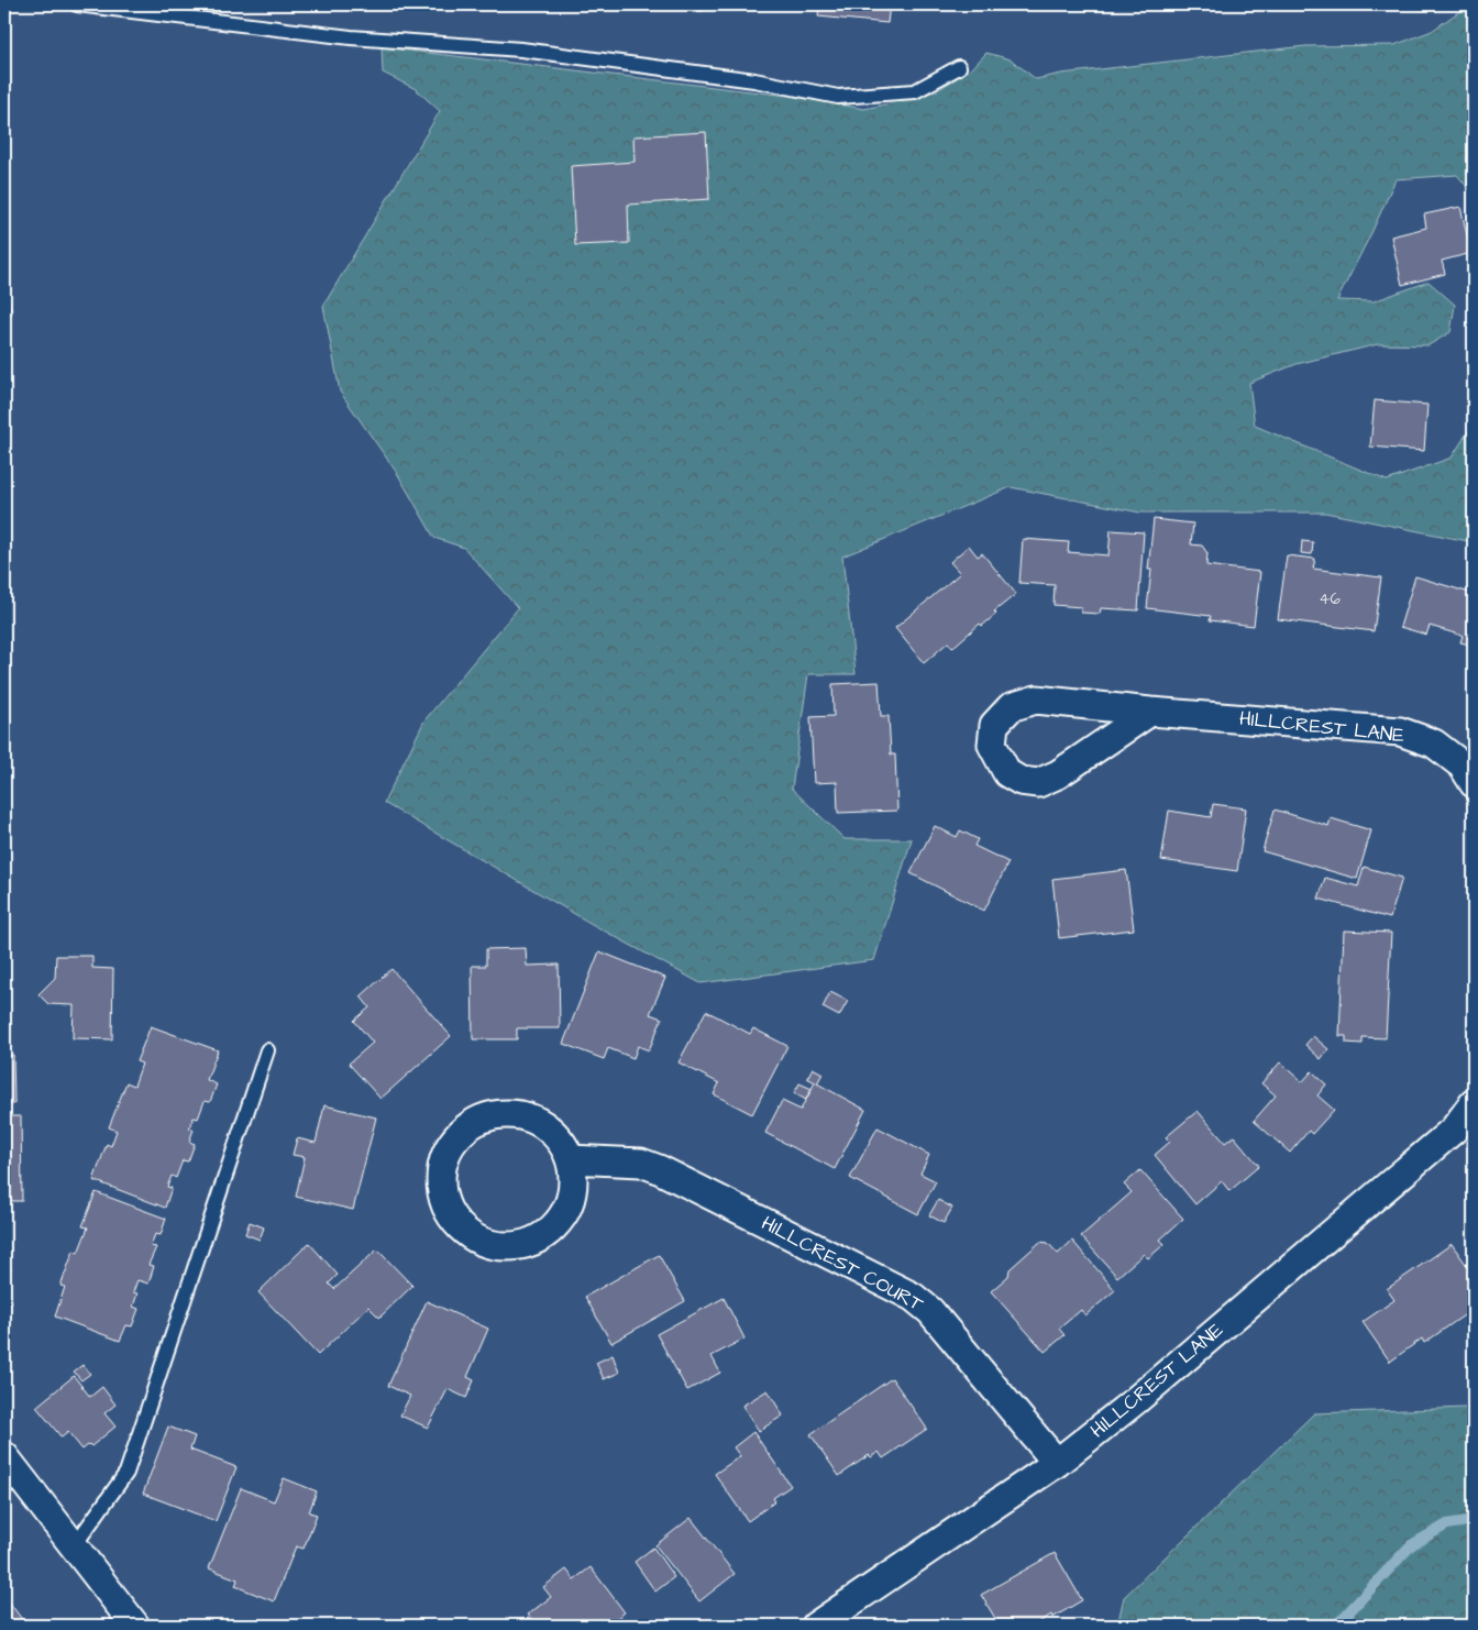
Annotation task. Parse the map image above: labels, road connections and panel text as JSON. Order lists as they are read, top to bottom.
{
  "streets": {
    "street": ["HILLCREST LANE", "HILLCREST COURT"]
  },
  "crossings": [
    ["HILLCREST LANE", "HILLCREST COURT"]
  ],
  "house_numbers": ["46"]
}
